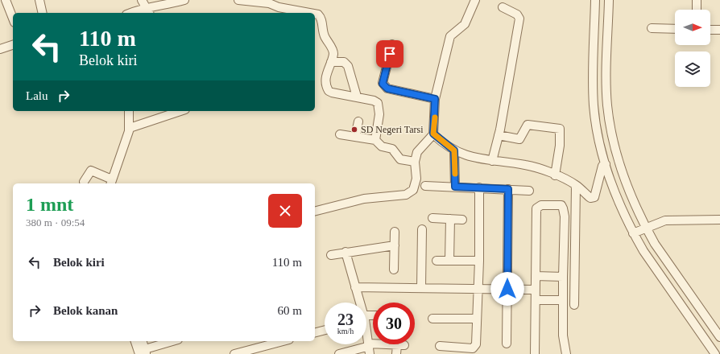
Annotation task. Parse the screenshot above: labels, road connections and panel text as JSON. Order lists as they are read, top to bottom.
{
  "places": ["SD Negeri Tarsi"],
  "north": "right",
  "page": {
    "turn": ["110 m", "Belok kiri"],
    "then": "Lalu",
    "heading": ["1 mnt", "380 m · 09:54"],
    "list": [
      {
        "name": "Belok kiri",
        "value": "110 m"
      },
      {
        "name": "Belok kanan",
        "value": "60 m"
      }
    ],
    "speed": "23 km/h",
    "limit": "30"
  }
}
